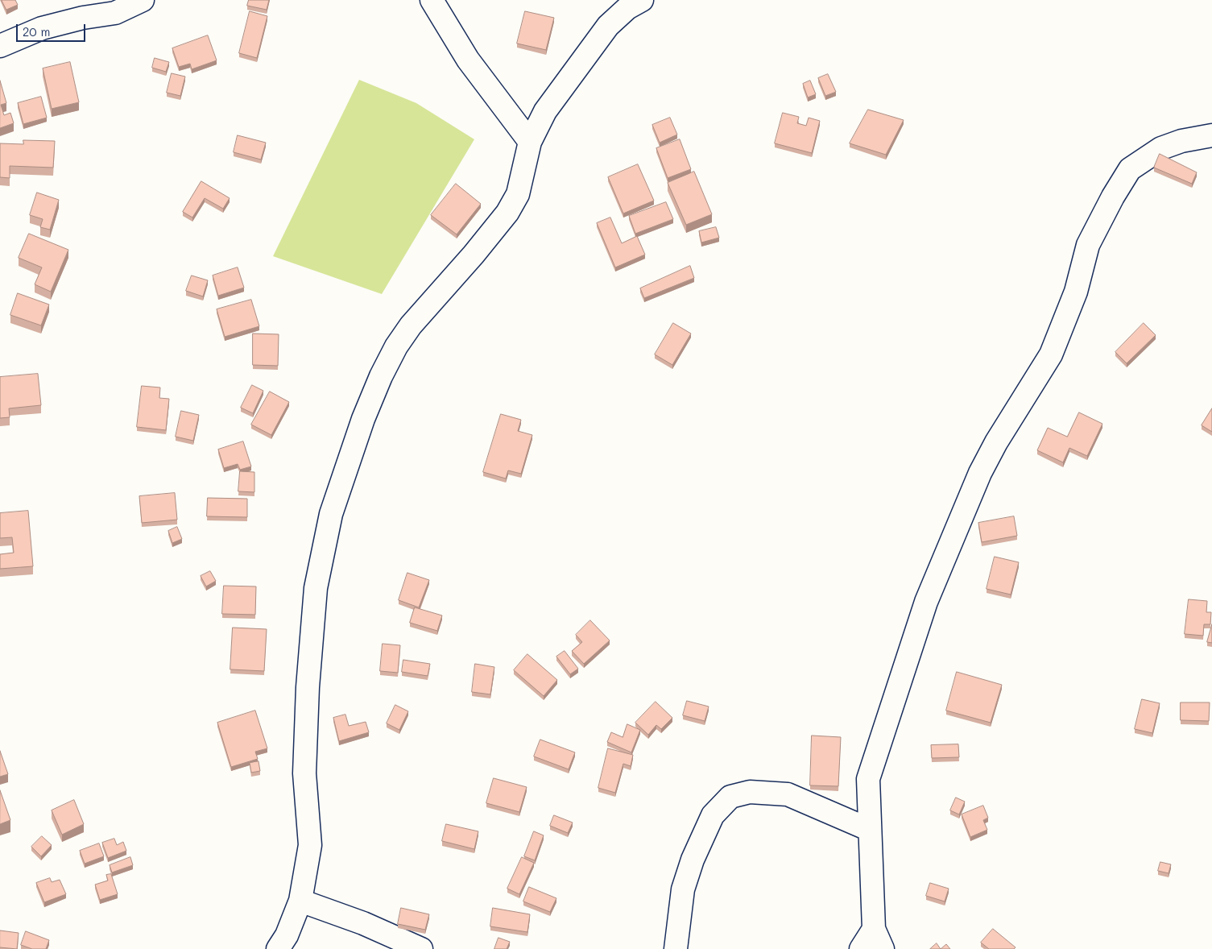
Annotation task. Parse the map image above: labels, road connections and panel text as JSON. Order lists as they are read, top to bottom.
{
  "scale_bar": "20 m"
}
